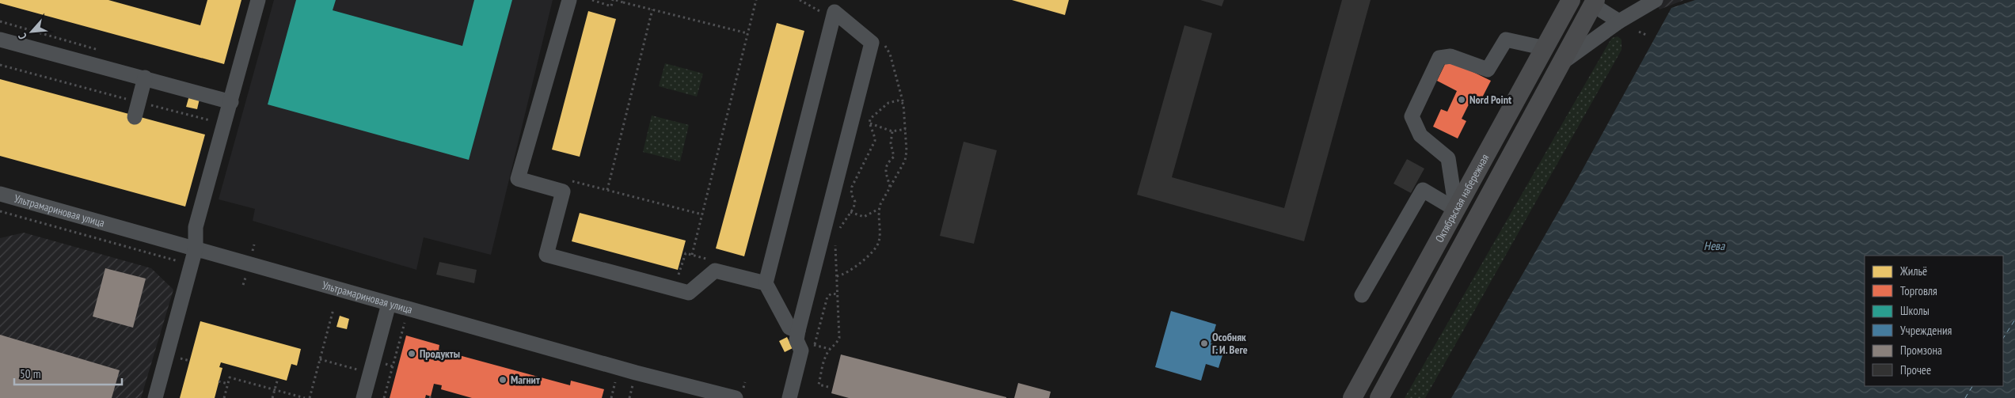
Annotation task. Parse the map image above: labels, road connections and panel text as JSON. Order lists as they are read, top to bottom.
{
  "streets": {
    "main road": ["Октябрьская набережная"],
    "street": ["Ультрамариновая улица"]
  },
  "water": ["Нева"],
  "places": [
    "Nord Point",
    "Особняк Г. И. Веге",
    "Продукты",
    "Магнит"
  ],
  "legend": [
    "Жильё",
    "Торговля",
    "Школы",
    "Учреждения",
    "Промзона",
    "Прочее"
  ],
  "scale_bar": "50 m",
  "north": "bottom left"
}
